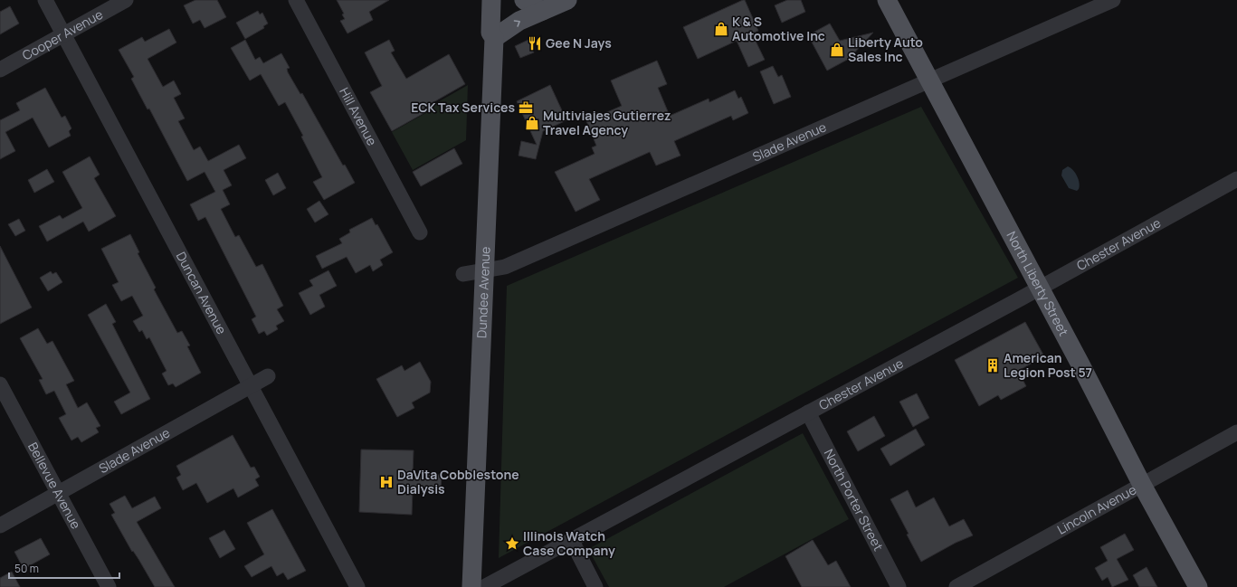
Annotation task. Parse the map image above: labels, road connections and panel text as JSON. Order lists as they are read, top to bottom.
{
  "streets": {
    "main road": ["North Liberty Street", "Dundee Avenue"],
    "street": [
      "Cooper Avenue",
      "Hill Avenue",
      "Slade Avenue",
      "Chester Avenue",
      "Duncan Avenue",
      "Bellevue Avenue",
      "North Porter Street",
      "Lincoln Avenue"
    ]
  },
  "crossings": [
    ["Cooper Avenue", "Duncan Avenue"],
    ["Slade Avenue", "North Liberty Street"],
    ["Slade Avenue", "Duncan Avenue"],
    ["Slade Avenue", "Dundee Avenue"],
    ["Slade Avenue", "Bellevue Avenue"],
    ["Chester Avenue", "North Liberty Street"],
    ["Chester Avenue", "North Porter Street"],
    ["North Liberty Street", "Lincoln Avenue"]
  ],
  "places": {
    "shop": ["K & S Automotive Inc", "Liberty Auto Sales Inc", "Multiviajes Gutierrez Travel Agency"],
    "restaurant": ["Gee N Jays"],
    "office": ["ECK Tax Services"],
    "building": ["American Legion Post 57"],
    "hospital": ["DaVita Cobblestone Dialysis"],
    "place": ["Illinois Watch Case Company"]
  },
  "scale_bar": "50 m"
}
